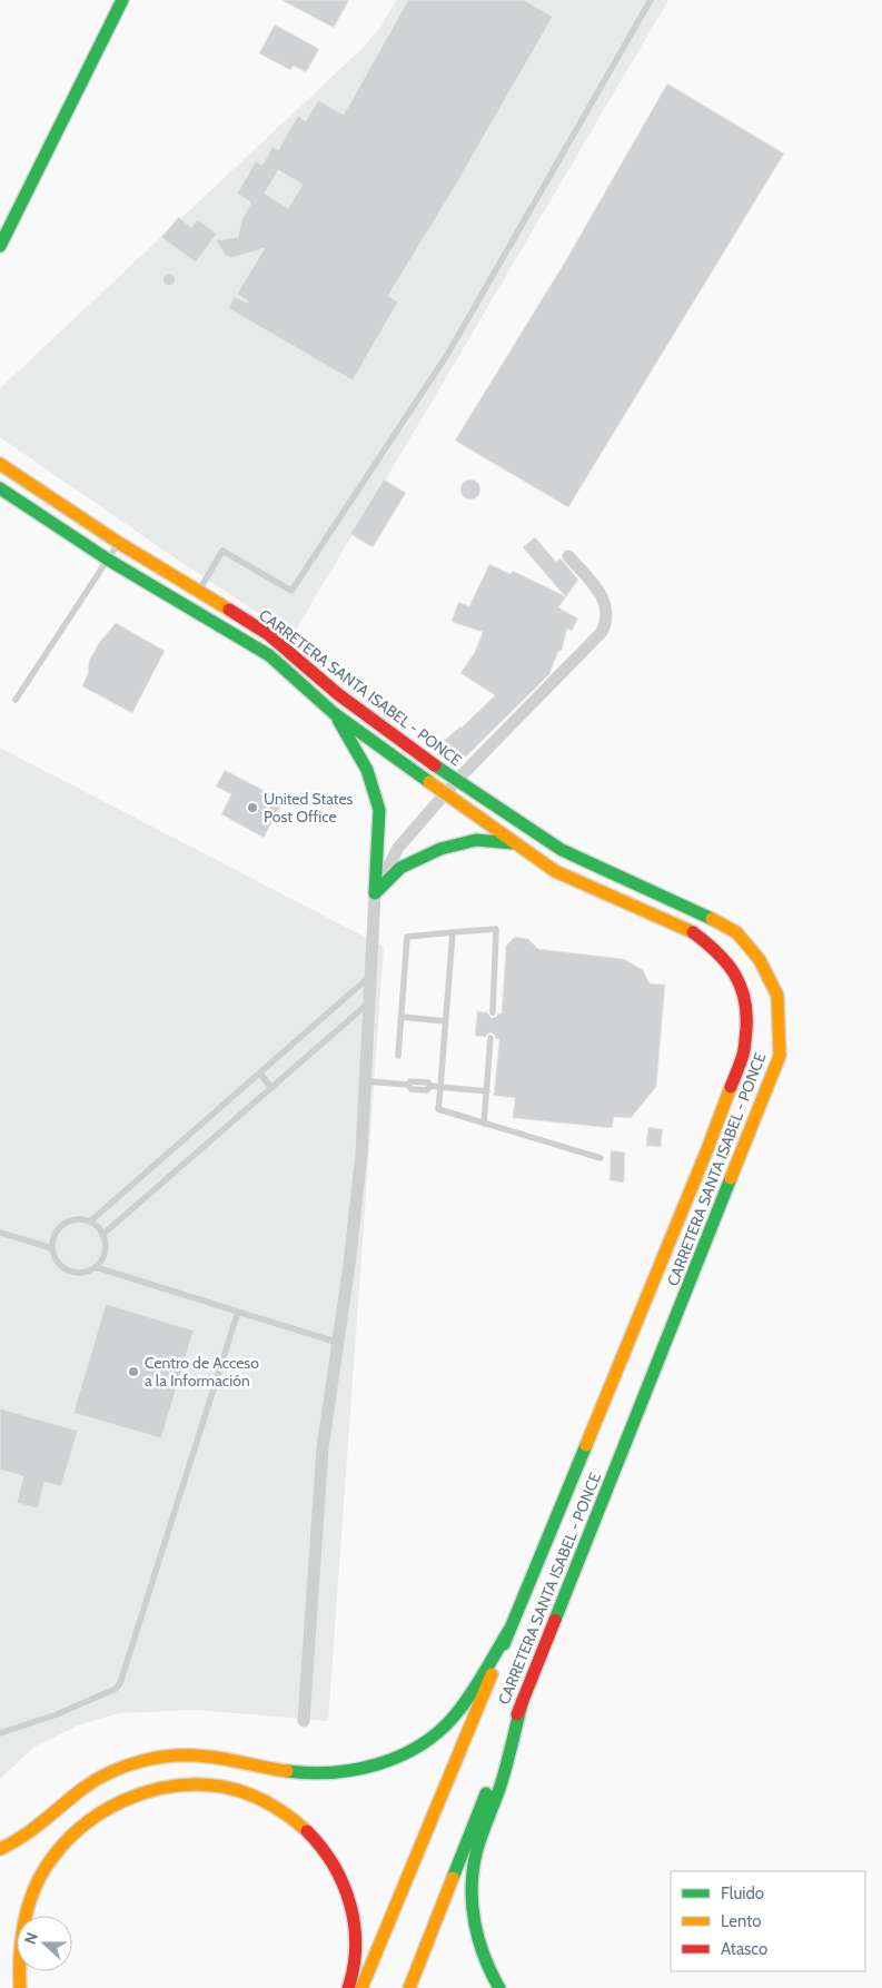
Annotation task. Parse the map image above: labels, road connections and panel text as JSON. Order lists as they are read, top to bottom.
{
  "streets": {
    "main road": ["CARRETERA SANTA ISABEL - PONCE"]
  },
  "places": ["United States Post Office", "Centro de Acceso a la Información"],
  "legend": ["Fluido", "Lento", "Atasco"],
  "north": "left"
}
